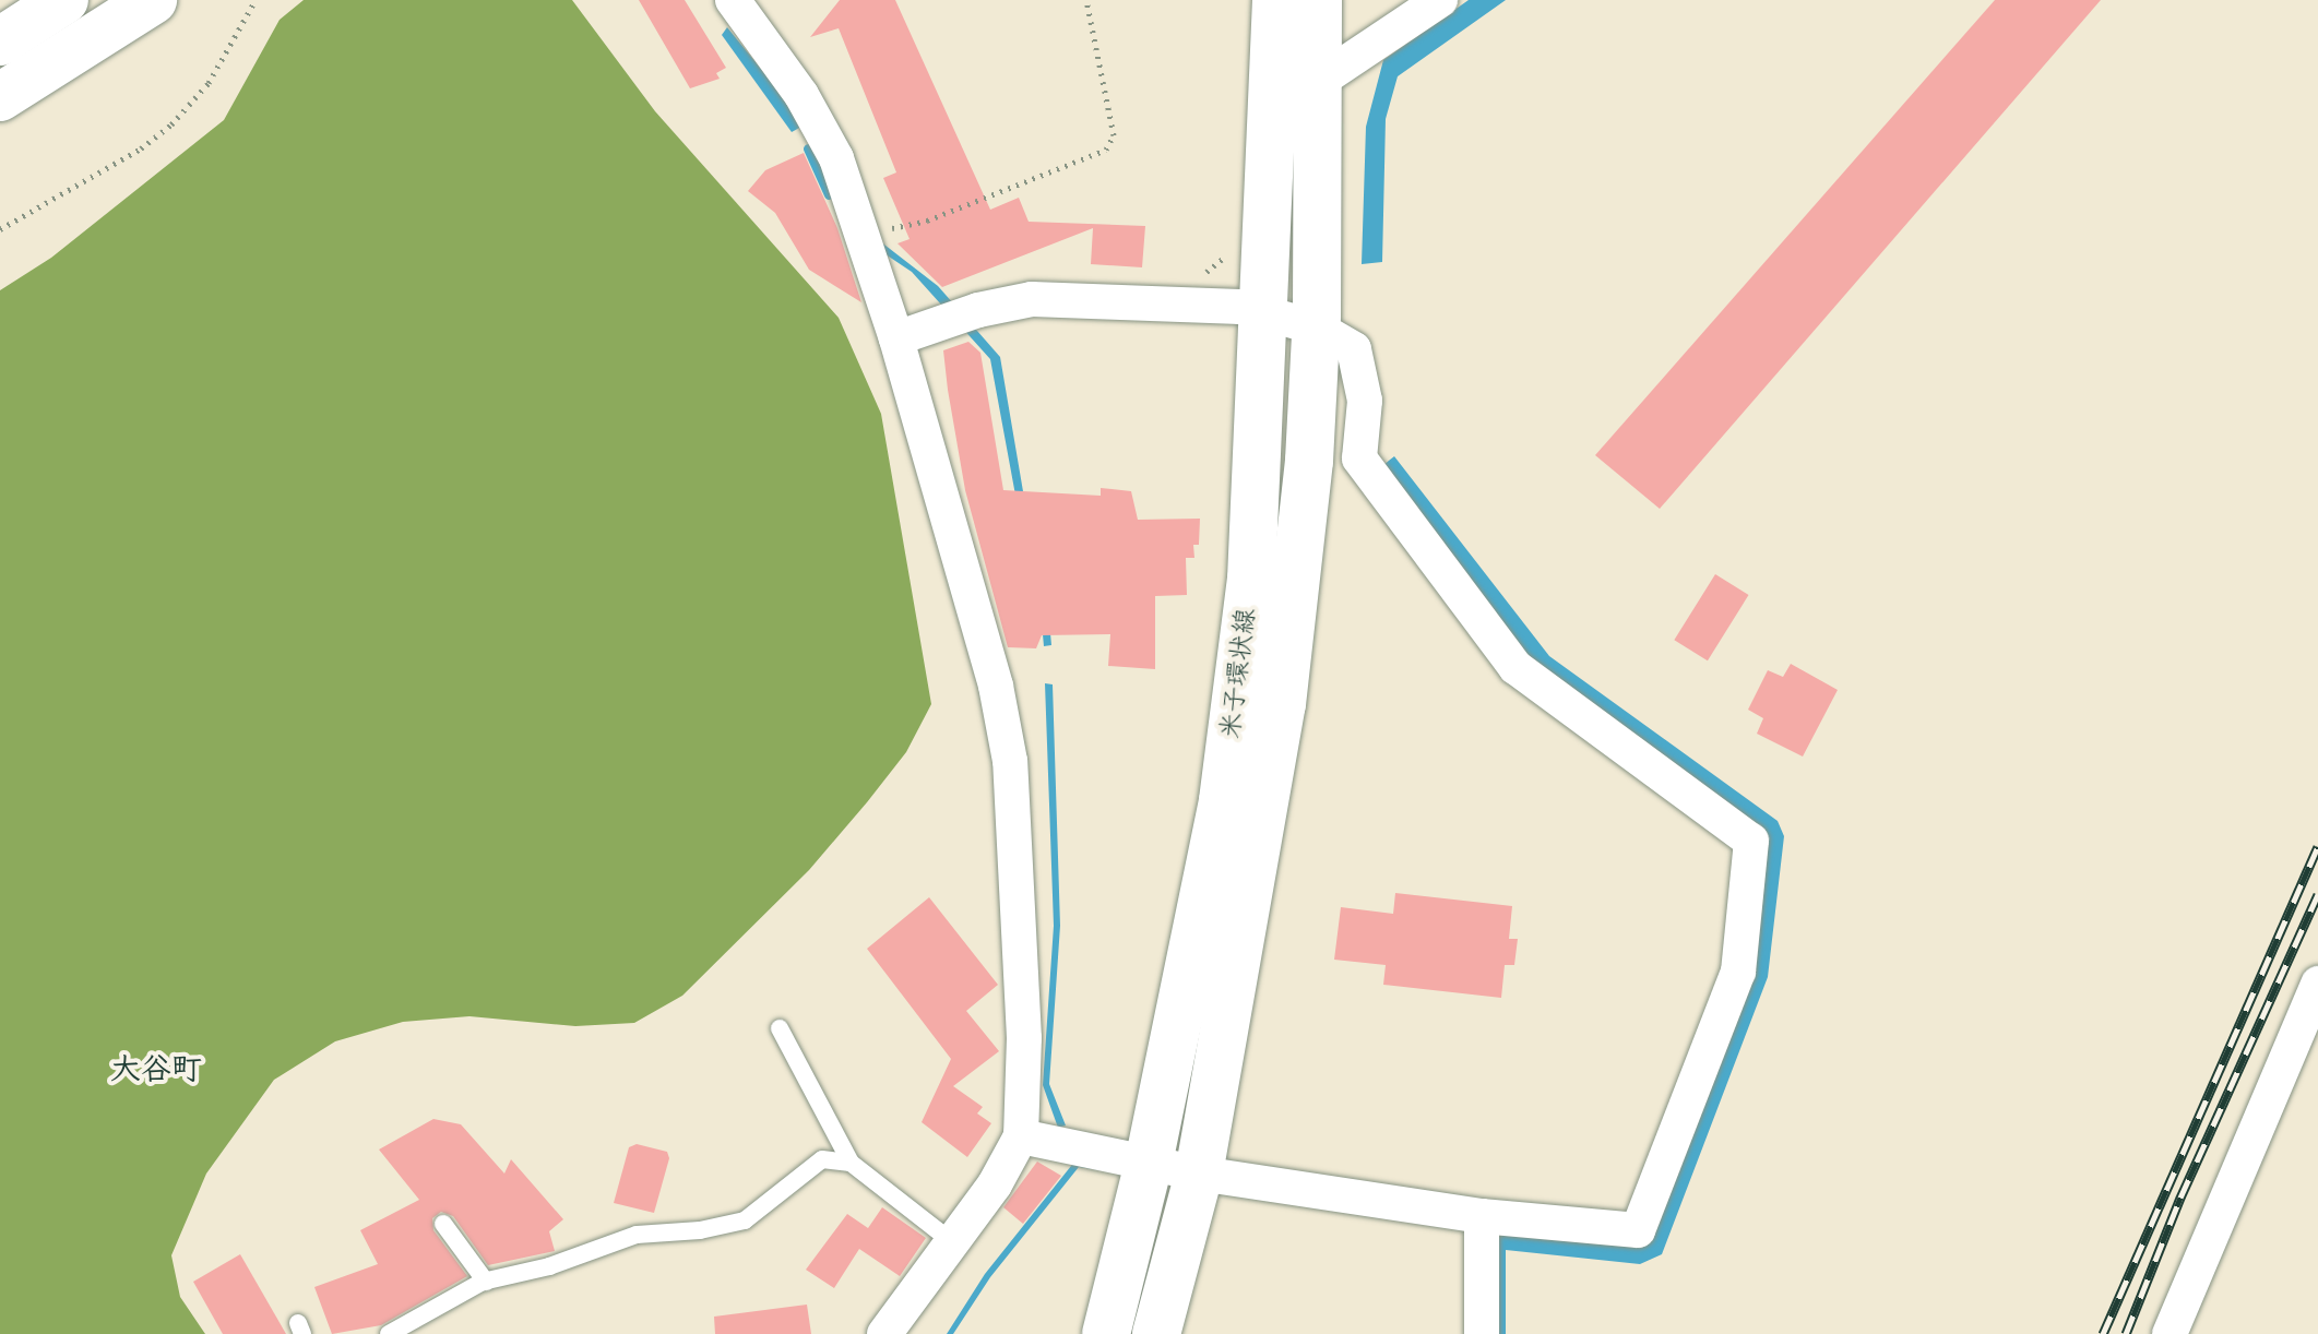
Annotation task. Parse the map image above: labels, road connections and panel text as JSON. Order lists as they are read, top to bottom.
{
  "streets": {
    "main road": ["米子環状線"]
  },
  "districts": ["大谷町"]
}
